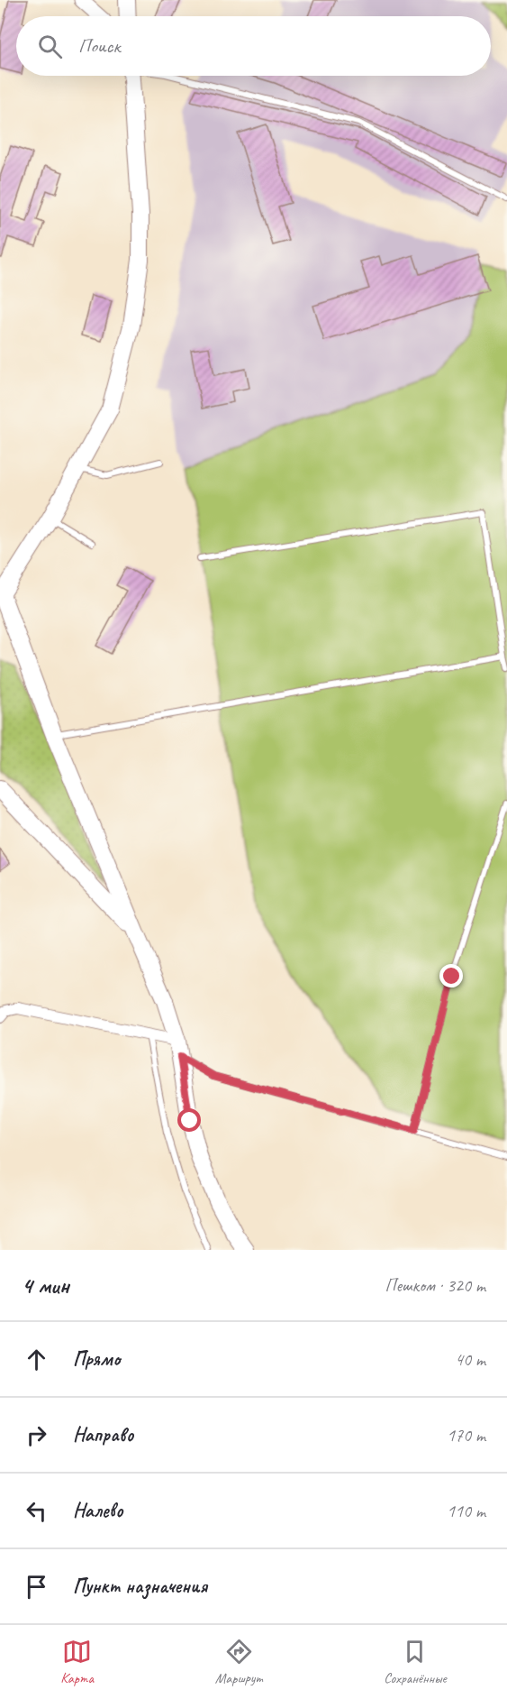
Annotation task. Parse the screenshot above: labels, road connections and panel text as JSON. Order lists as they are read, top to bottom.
{
  "page": {
    "search": "Поиск",
    "heading": ["4 мин", "Пешком · 320 m"],
    "list": [
      ["Прямо", "40 m"],
      ["Направо", "170 m"],
      ["Налево", "110 m"],
      "Пункт назначения"
    ],
    "nav": ["Карта", "Маршрут", "Сохранённые"]
  }
}
